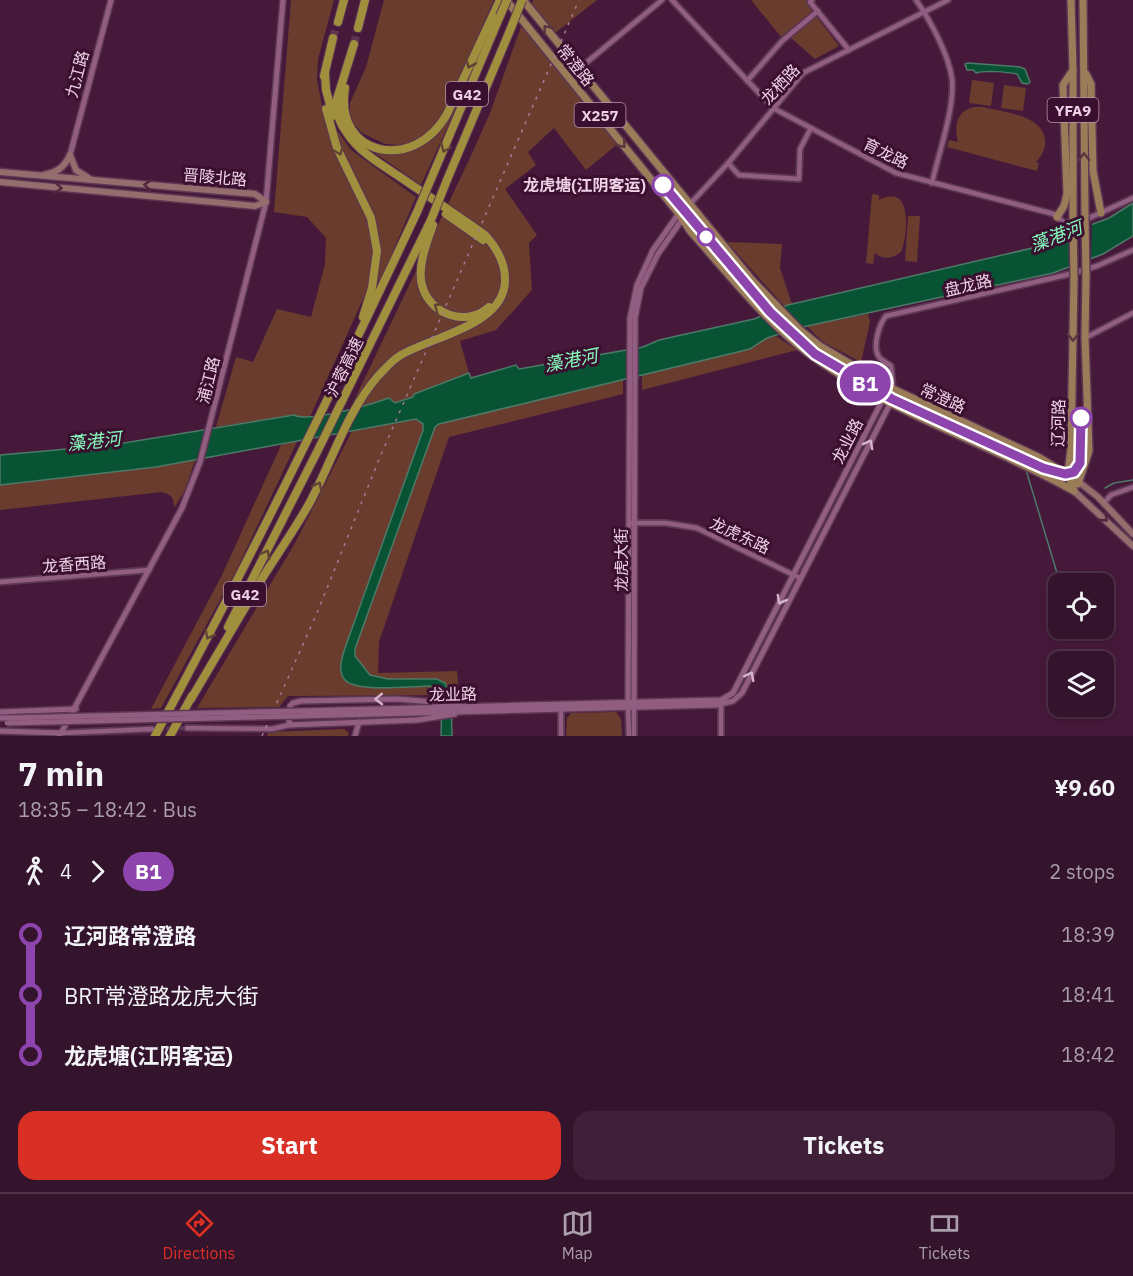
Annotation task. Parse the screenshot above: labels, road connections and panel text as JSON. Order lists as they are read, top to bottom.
{
  "streets": {
    "highway": ["G42", "沪蓉高速"],
    "main road": [
      "常澄路",
      "YFA9",
      "X257",
      "晋陵北路",
      "辽河路"
    ],
    "street": [
      "九江路",
      "龙栖路",
      "育龙路",
      "盘龙路",
      "浦江路",
      "龙业路",
      "龙虎东路",
      "龙虎大街",
      "龙香西路"
    ]
  },
  "crossings": [
    ["常澄路", "龙栖路"],
    ["常澄路", "盘龙路"],
    ["常澄路", "沪蓉高速"],
    ["常澄路", "辽河路"],
    ["常澄路", "龙业路"],
    ["常澄路", "龙虎大街"],
    ["龙栖路", "育龙路"],
    ["G42", "沪蓉高速"],
    ["YFA9", "辽河路"],
    ["晋陵北路", "浦江路"],
    ["盘龙路", "龙业路"],
    ["浦江路", "龙香西路"],
    ["龙业路", "龙虎东路"],
    ["龙业路", "龙虎大街"],
    ["龙虎东路", "龙虎大街"]
  ],
  "water": ["藻港河"],
  "places": ["龙虎塘(江阴客运)"],
  "lines": ["bus line B1"],
  "page": {
    "on_map": "B1",
    "heading": ["7 min", "18:35 – 18:42 · Bus", "¥9.60"],
    "legs": ["4", "B1", "2 stops"],
    "list": [
      {
        "name": "辽河路常澄路",
        "value": "18:39"
      },
      {
        "name": "BRT常澄路龙虎大街",
        "value": "18:41"
      },
      {
        "name": "龙虎塘(江阴客运)",
        "value": "18:42"
      }
    ],
    "buttons": ["Start", "Tickets"],
    "tabs": ["Directions", "Map", "Tickets"]
  }
}
